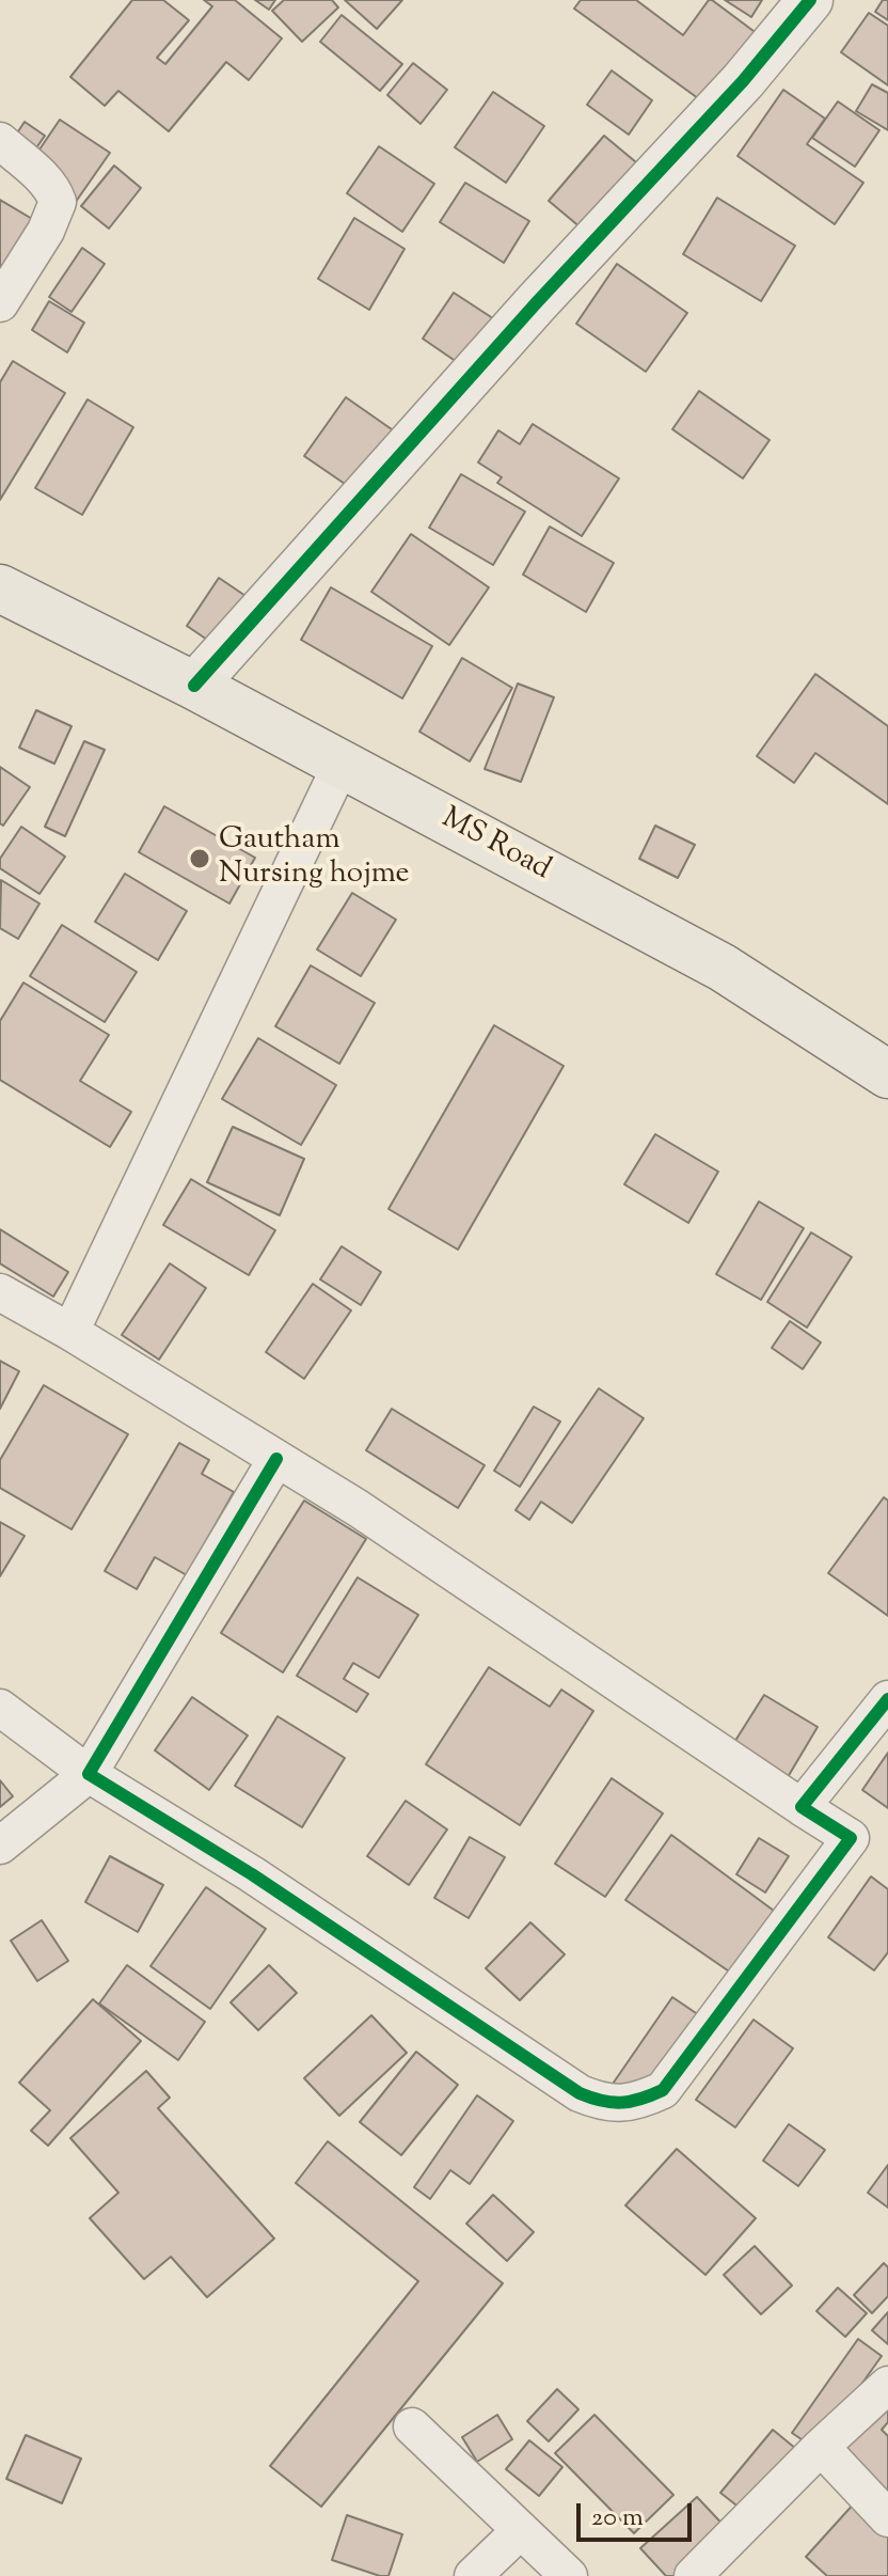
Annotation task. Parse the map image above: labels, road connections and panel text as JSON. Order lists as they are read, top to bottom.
{
  "streets": {
    "highway": ["MS Road"]
  },
  "places": ["Gautham Nursing hojme"],
  "scale_bar": "20 m"
}
